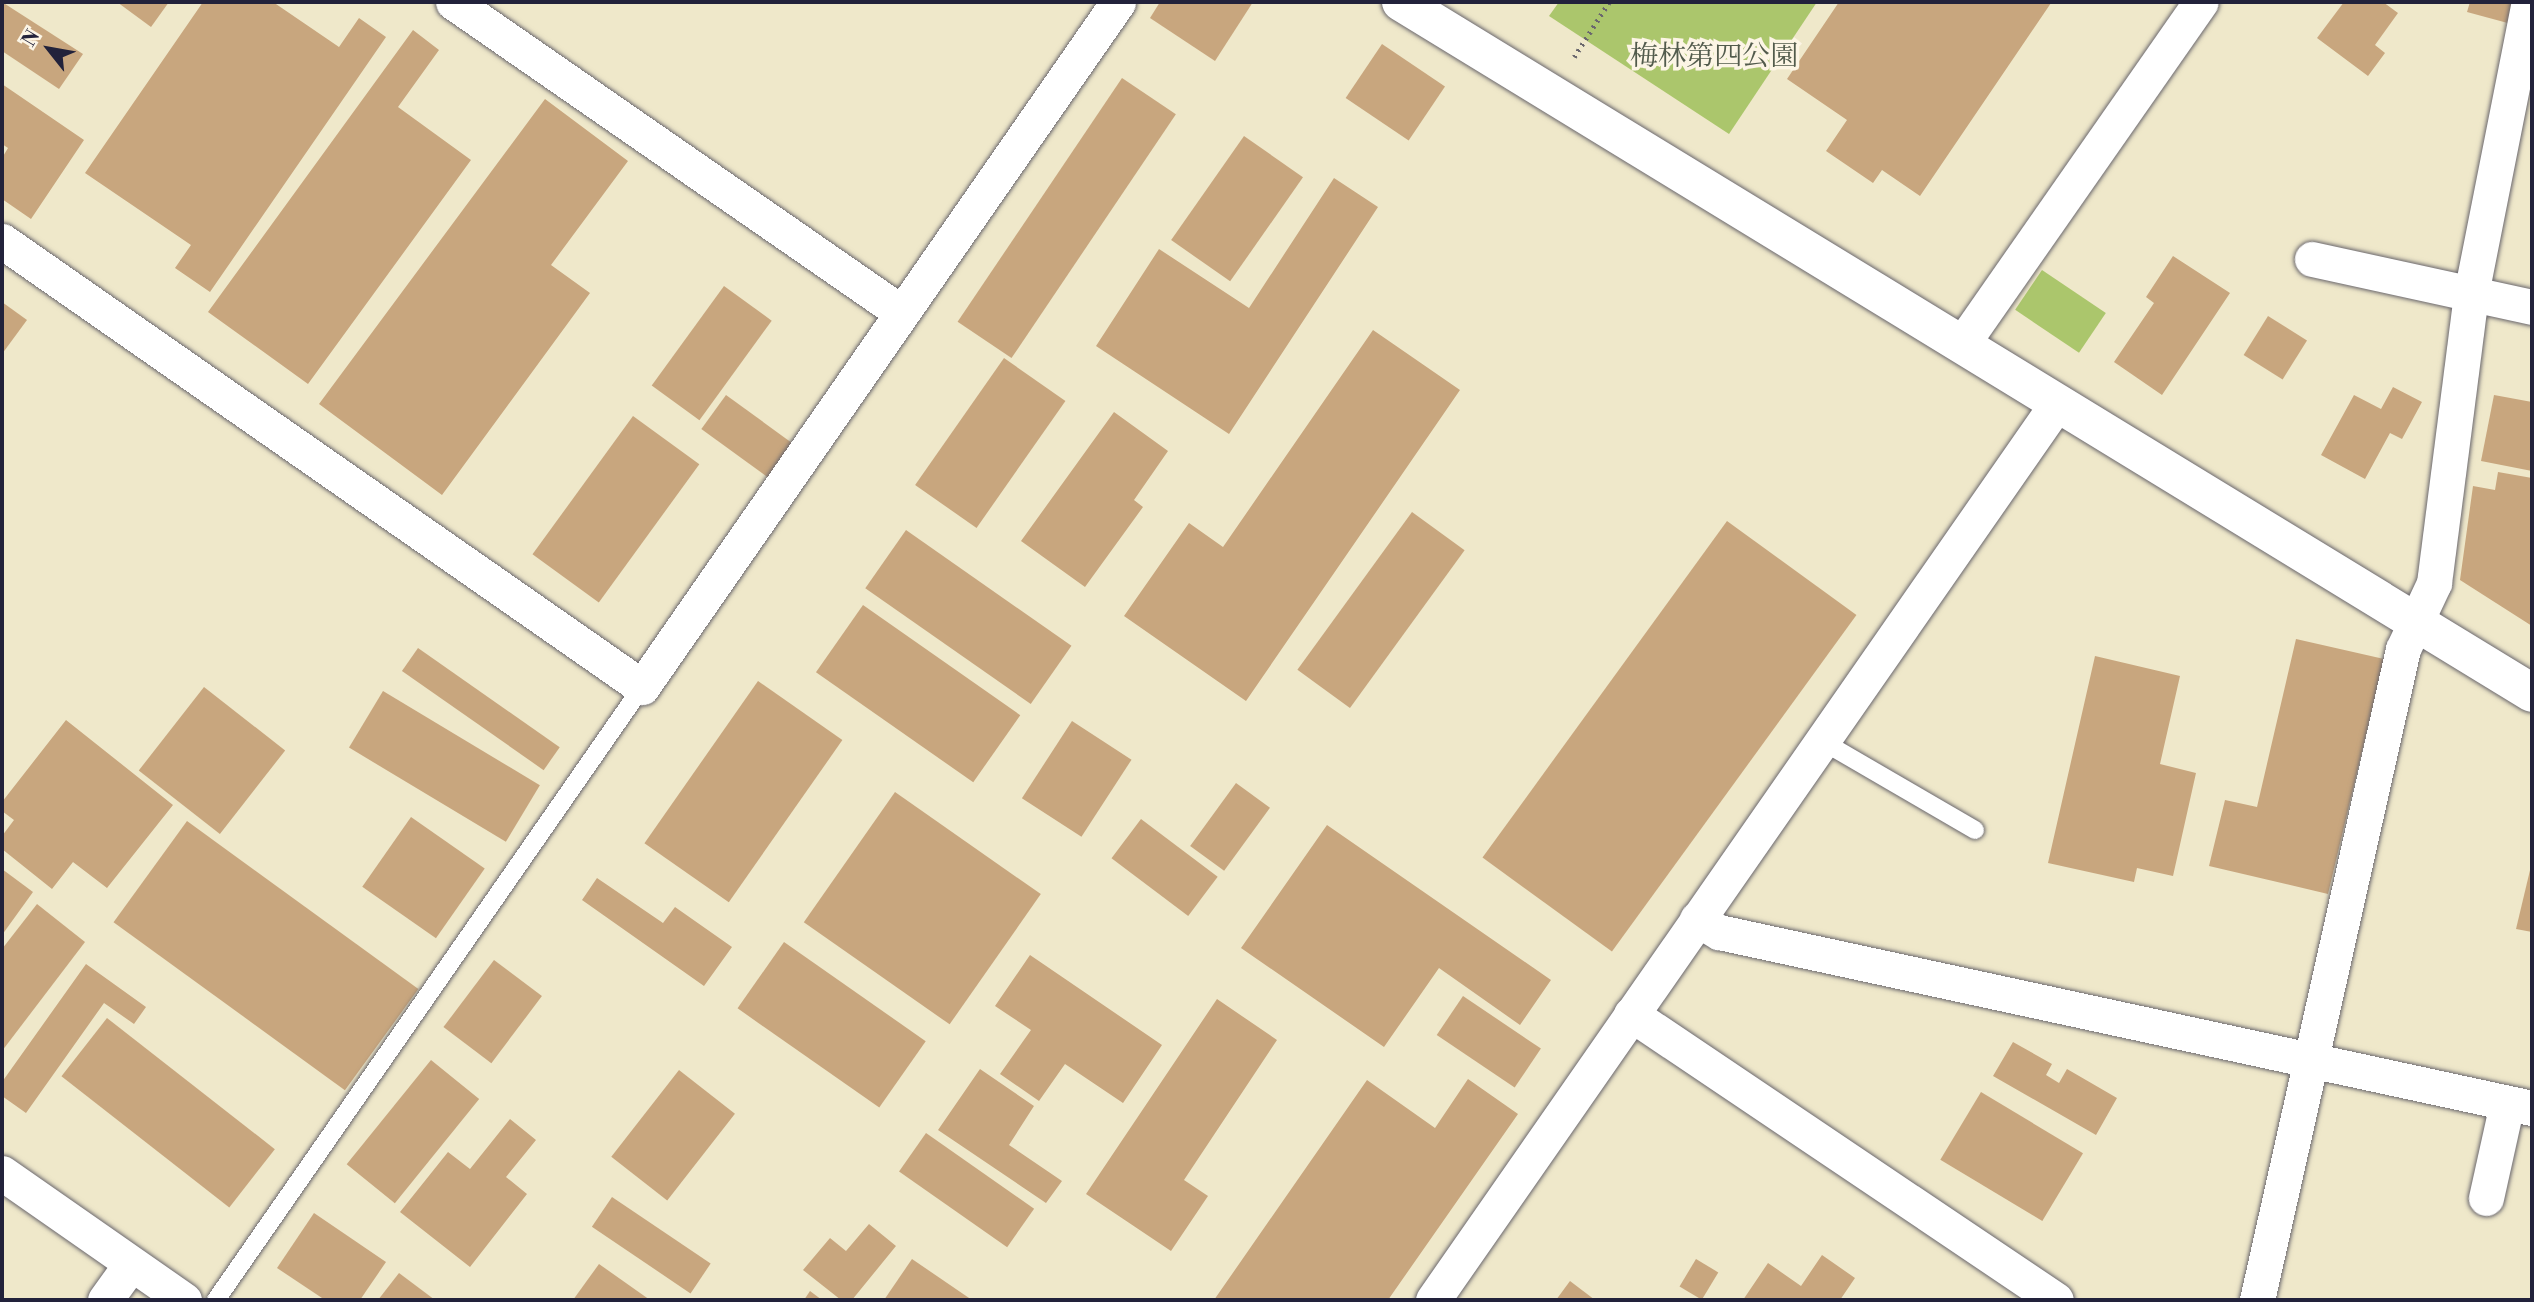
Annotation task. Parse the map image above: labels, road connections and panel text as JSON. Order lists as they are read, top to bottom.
{
  "parks": ["梅林第四公園"],
  "north": "top left"
}
